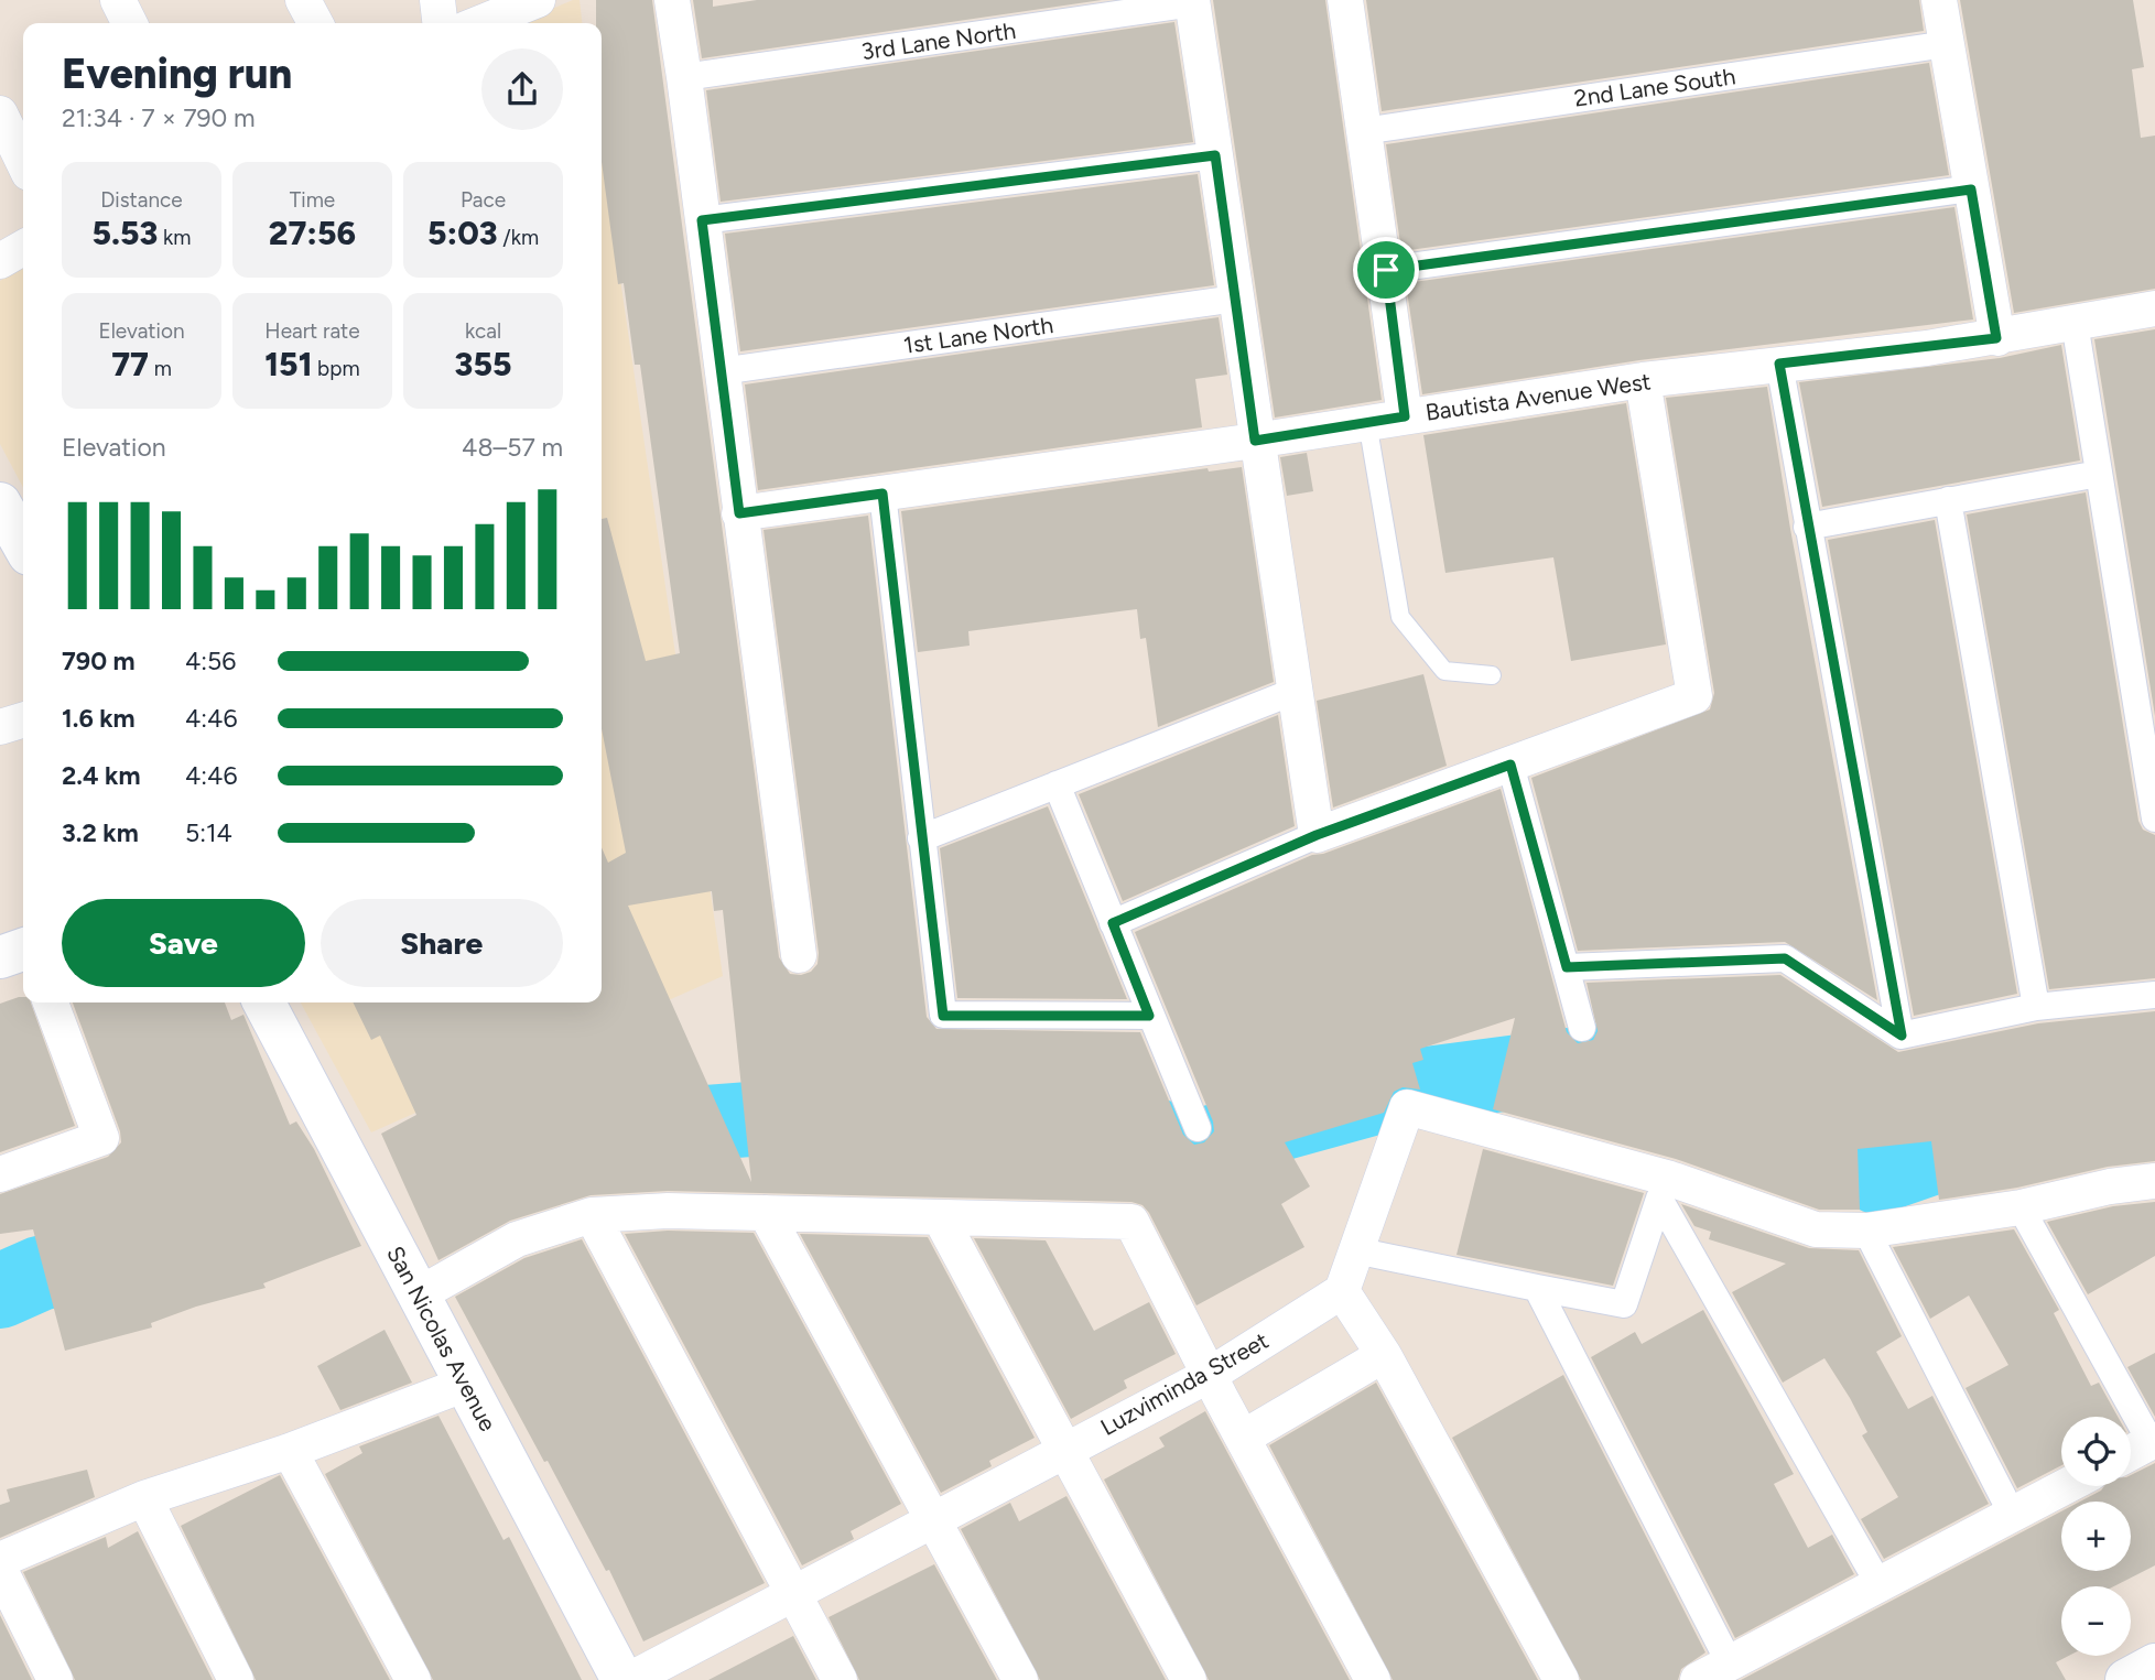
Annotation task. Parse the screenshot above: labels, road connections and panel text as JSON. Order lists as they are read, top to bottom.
{
  "streets": {
    "street": [
      "3rd Lane North",
      "2nd Lane South",
      "1st Lane North",
      "Bautista Avenue West",
      "San Nicolas Avenue",
      "Luzviminda Street"
    ]
  },
  "page": {
    "heading": ["Evening run", "21:34 · 7 × 790 m"],
    "stats": [
      ["Distance", "5.53 km"],
      ["Time", "27:56"],
      ["Pace", "5:03 /km"],
      ["Elevation", "77 m"],
      ["Heart rate", "151 bpm"],
      ["kcal", "355"]
    ],
    "chart": ["Elevation", "48–57 m"],
    "list": [
      {
        "name": "790 m",
        "note": "4:56"
      },
      {
        "name": "1.6 km",
        "note": "4:46"
      },
      {
        "name": "2.4 km",
        "note": "4:46"
      },
      {
        "name": "3.2 km",
        "note": "5:14"
      }
    ],
    "buttons": ["Save", "Share"],
    "map_buttons": ["+", "−"]
  }
}
